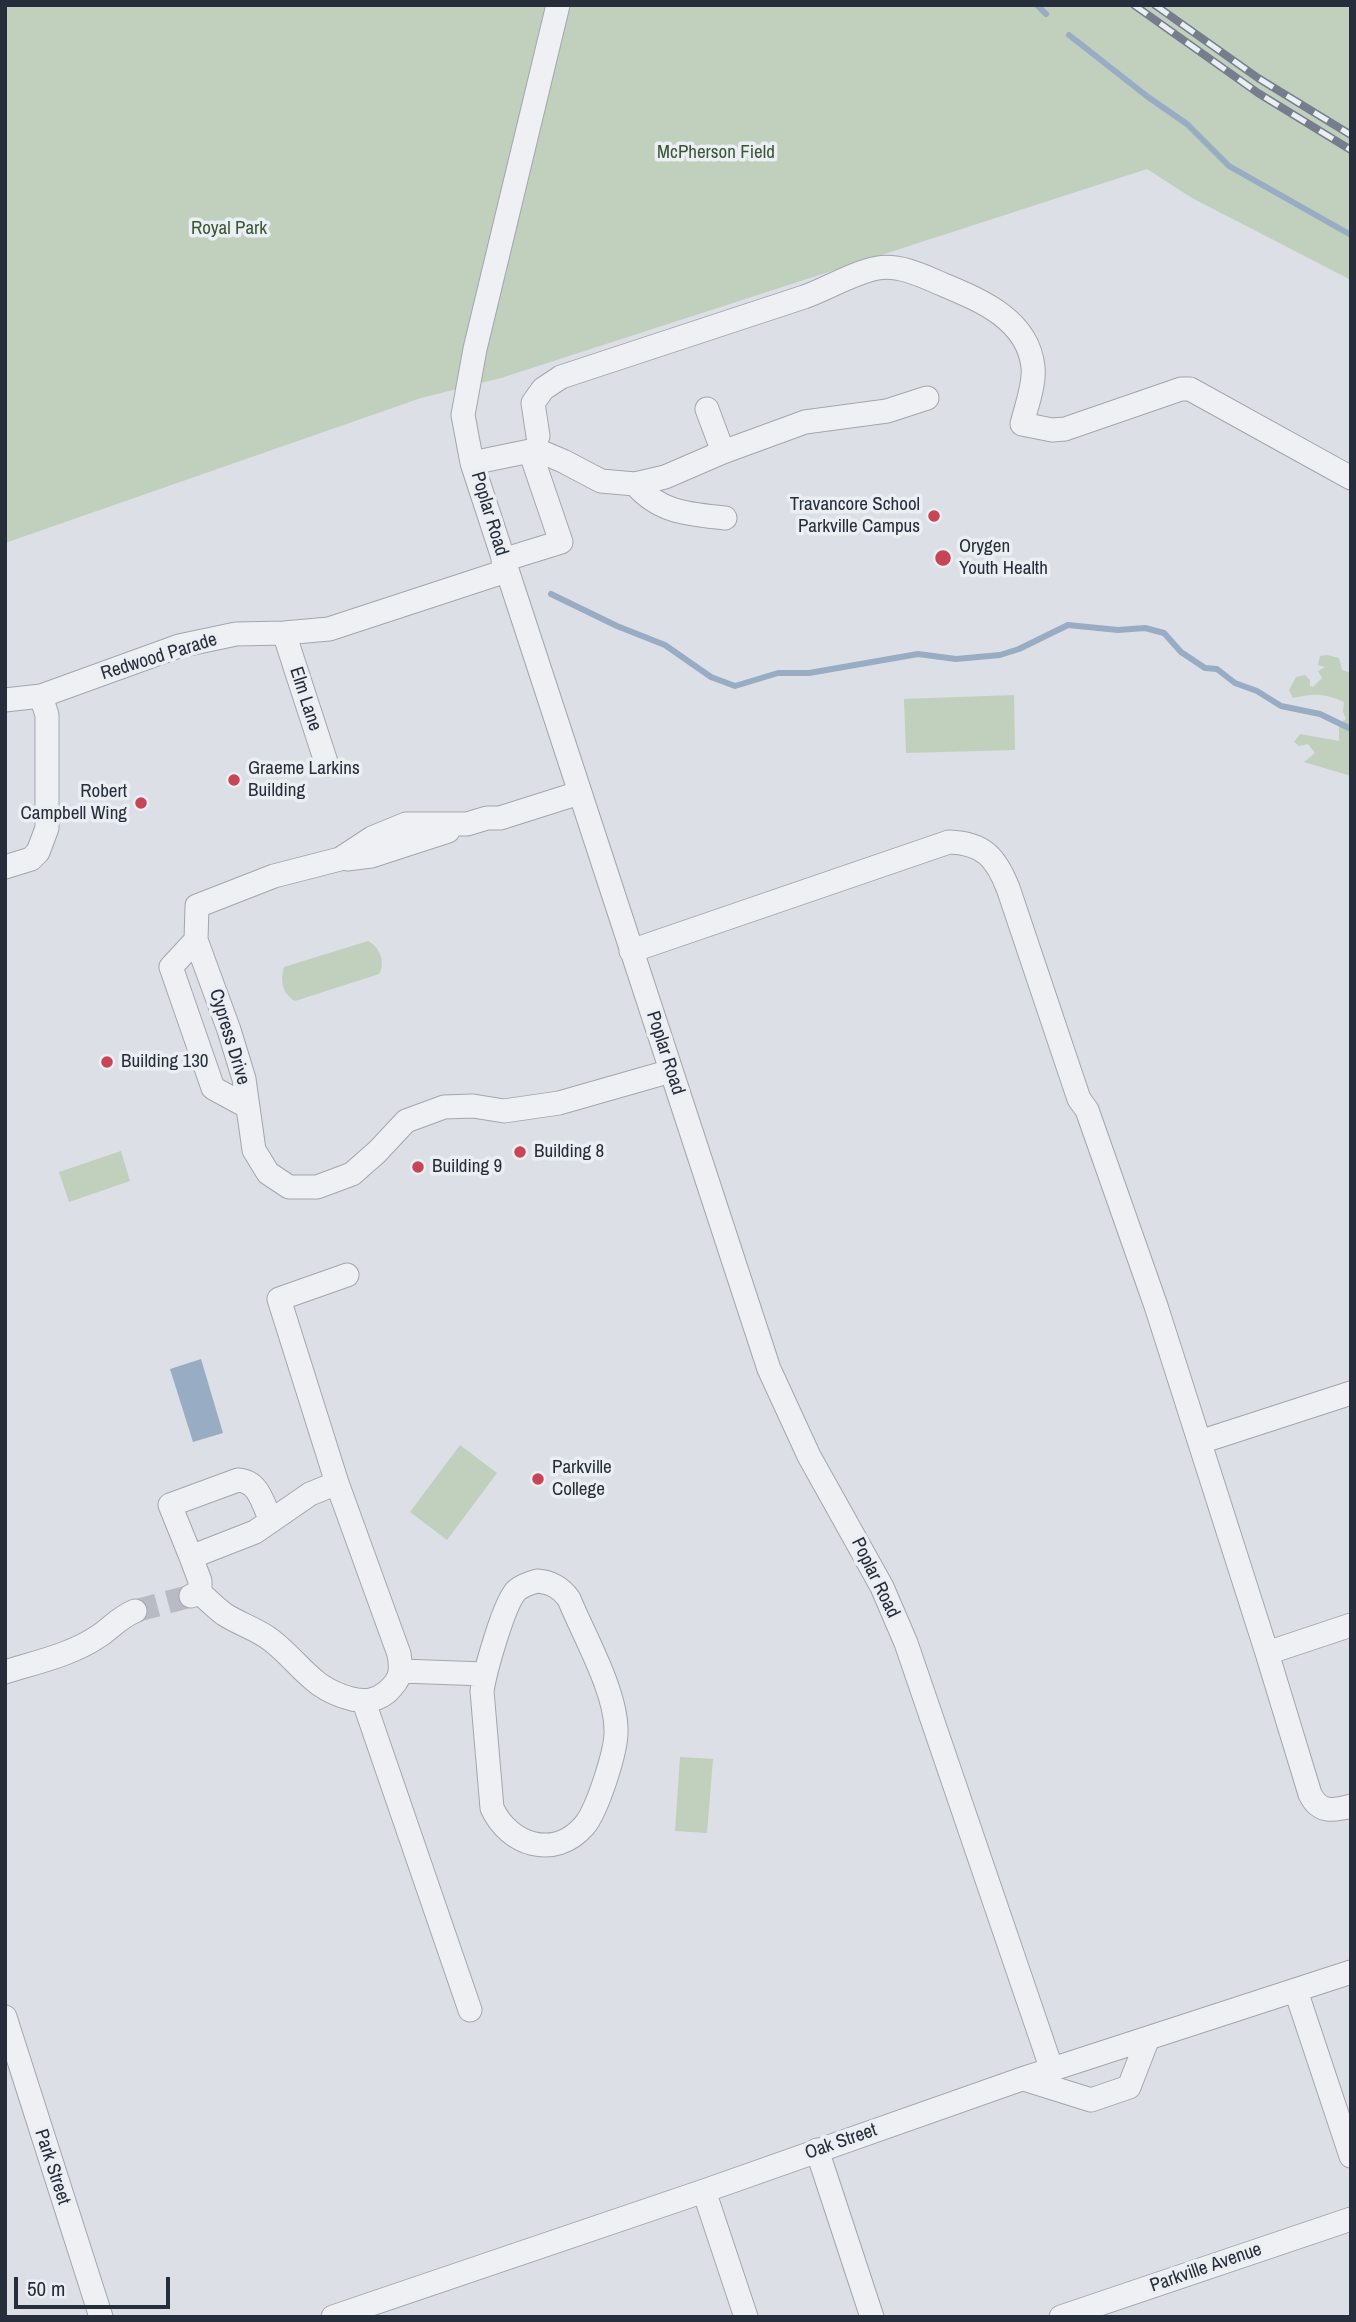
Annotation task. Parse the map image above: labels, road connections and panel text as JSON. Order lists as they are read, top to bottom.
{
  "streets": {
    "street": [
      "Poplar Road",
      "Redwood Parade",
      "Elm Lane",
      "Cypress Drive",
      "Oak Street",
      "Park Street",
      "Parkville Avenue"
    ]
  },
  "crossings": [
    ["Poplar Road", "Redwood Parade"],
    ["Poplar Road", "Cypress Drive"],
    ["Poplar Road", "Oak Street"],
    ["Redwood Parade", "Elm Lane"]
  ],
  "parks": ["McPherson Field", "Royal Park"],
  "places": [
    "Travancore School Parkville Campus",
    "Orygen Youth Health",
    "Graeme Larkins Building",
    "Robert Campbell Wing",
    "Building 130",
    "Building 8",
    "Building 9",
    "Parkville College"
  ],
  "scale_bar": "50 m"
}
